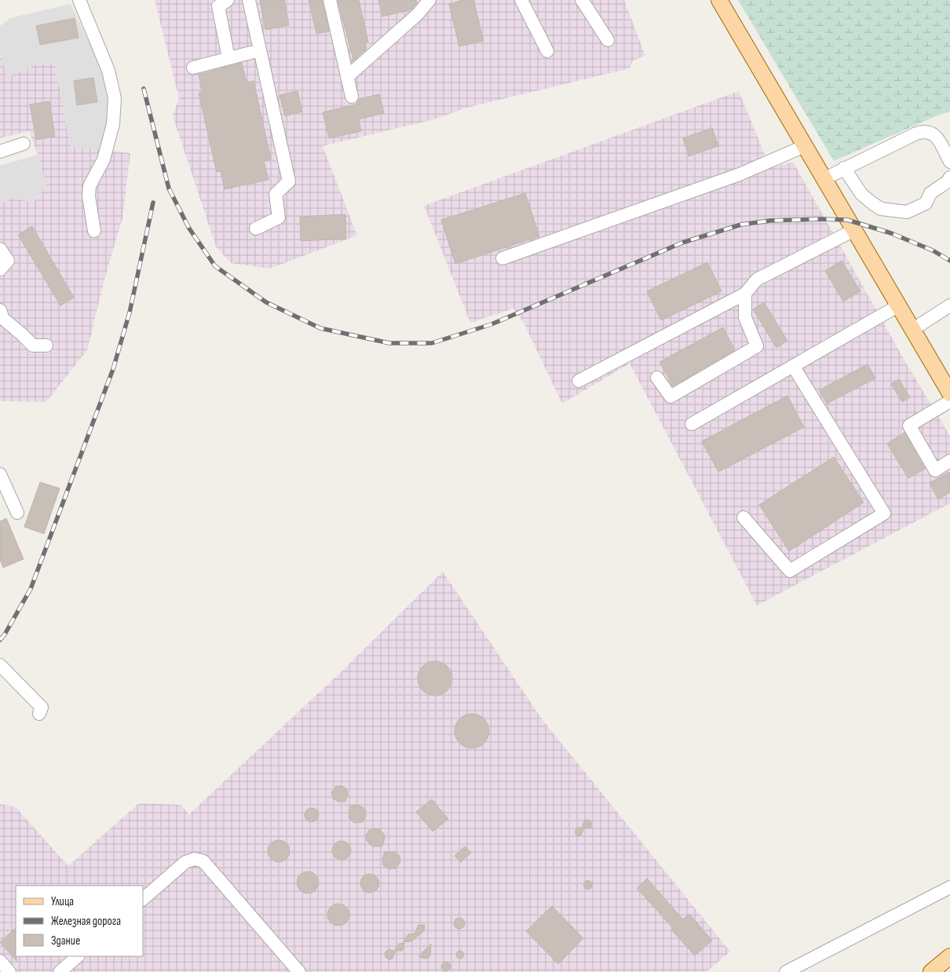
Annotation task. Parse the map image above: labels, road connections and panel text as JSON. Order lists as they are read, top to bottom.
{
  "legend": ["Улица", "Железная дорога", "Здание"]
}
